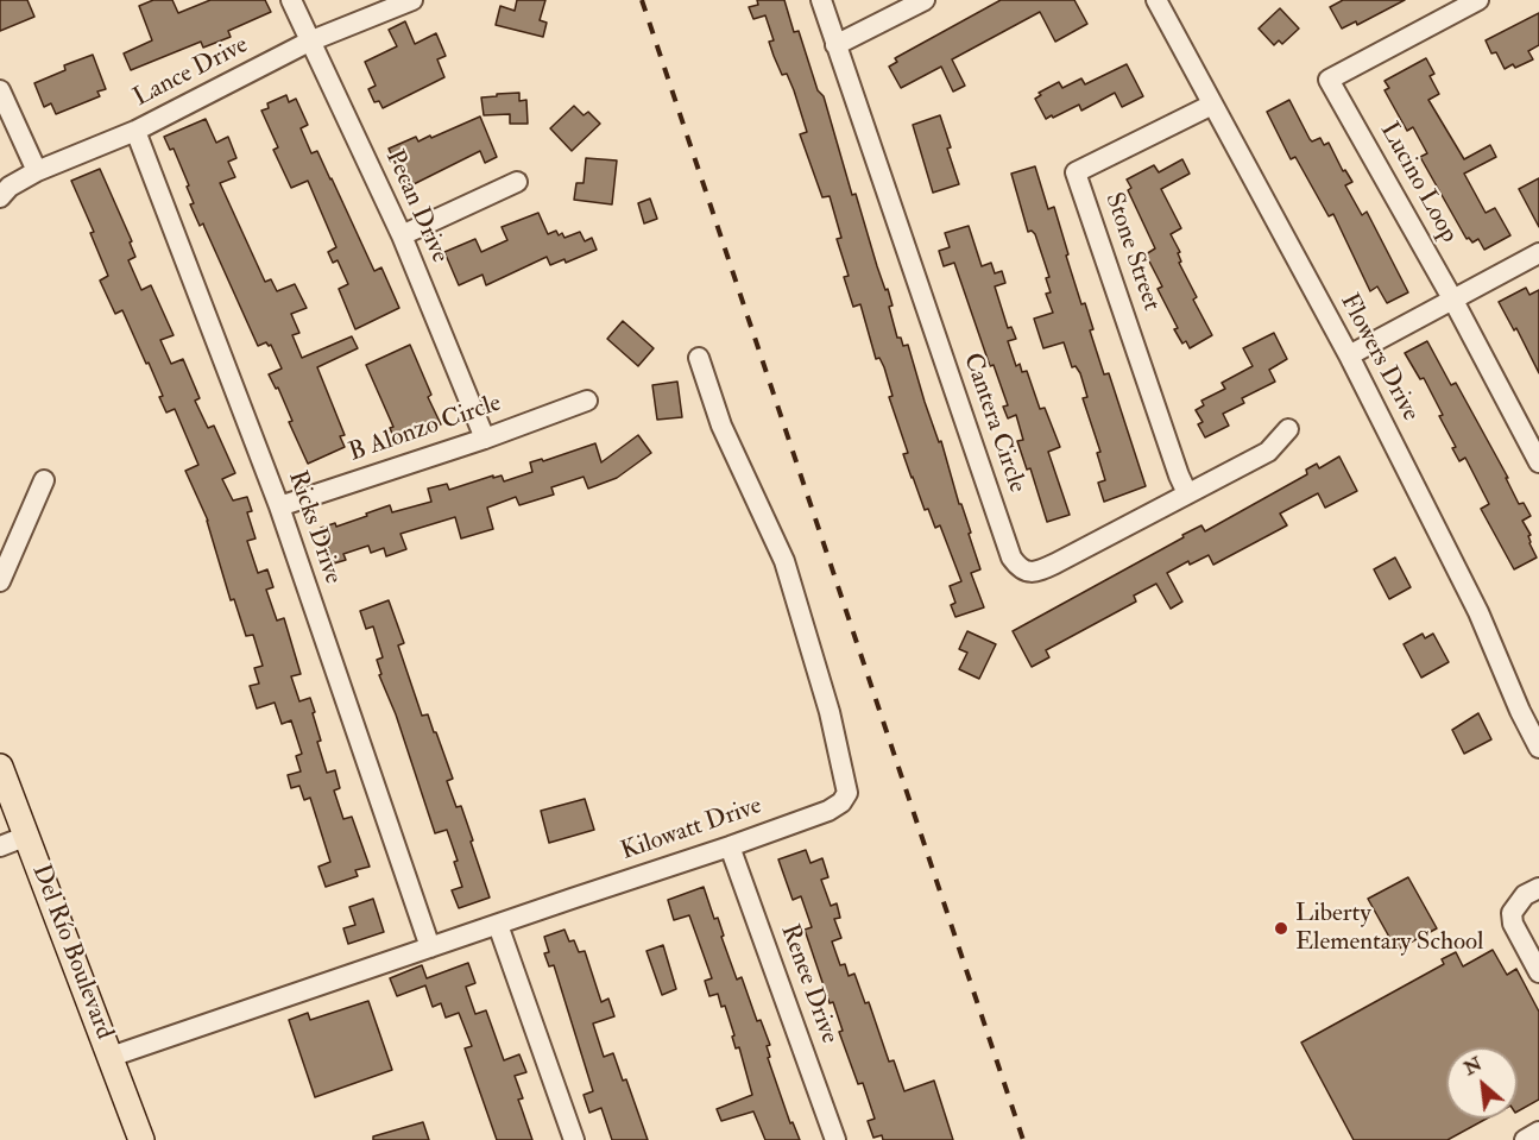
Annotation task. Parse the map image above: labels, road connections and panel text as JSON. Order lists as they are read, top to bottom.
{
  "streets": {
    "main road": ["Del Río Boulevard"],
    "street": [
      "Lance Drive",
      "Lucino Loop",
      "Pecan Drive",
      "Stone Street",
      "Flowers Drive",
      "Cantera Circle",
      "B Alonzo Circle",
      "Ricks Drive",
      "Kilowatt Drive",
      "Renee Drive"
    ]
  },
  "crossings": [
    ["Lance Drive", "Pecan Drive"],
    ["Lance Drive", "Ricks Drive"],
    ["Pecan Drive", "B Alonzo Circle"],
    ["Stone Street", "Flowers Drive"],
    ["Stone Street", "Cantera Circle"],
    ["B Alonzo Circle", "Ricks Drive"],
    ["Ricks Drive", "Kilowatt Drive"],
    ["Kilowatt Drive", "Del Río Boulevard"],
    ["Kilowatt Drive", "Renee Drive"]
  ],
  "places": ["Liberty Elementary School"],
  "north": "top left"
}
